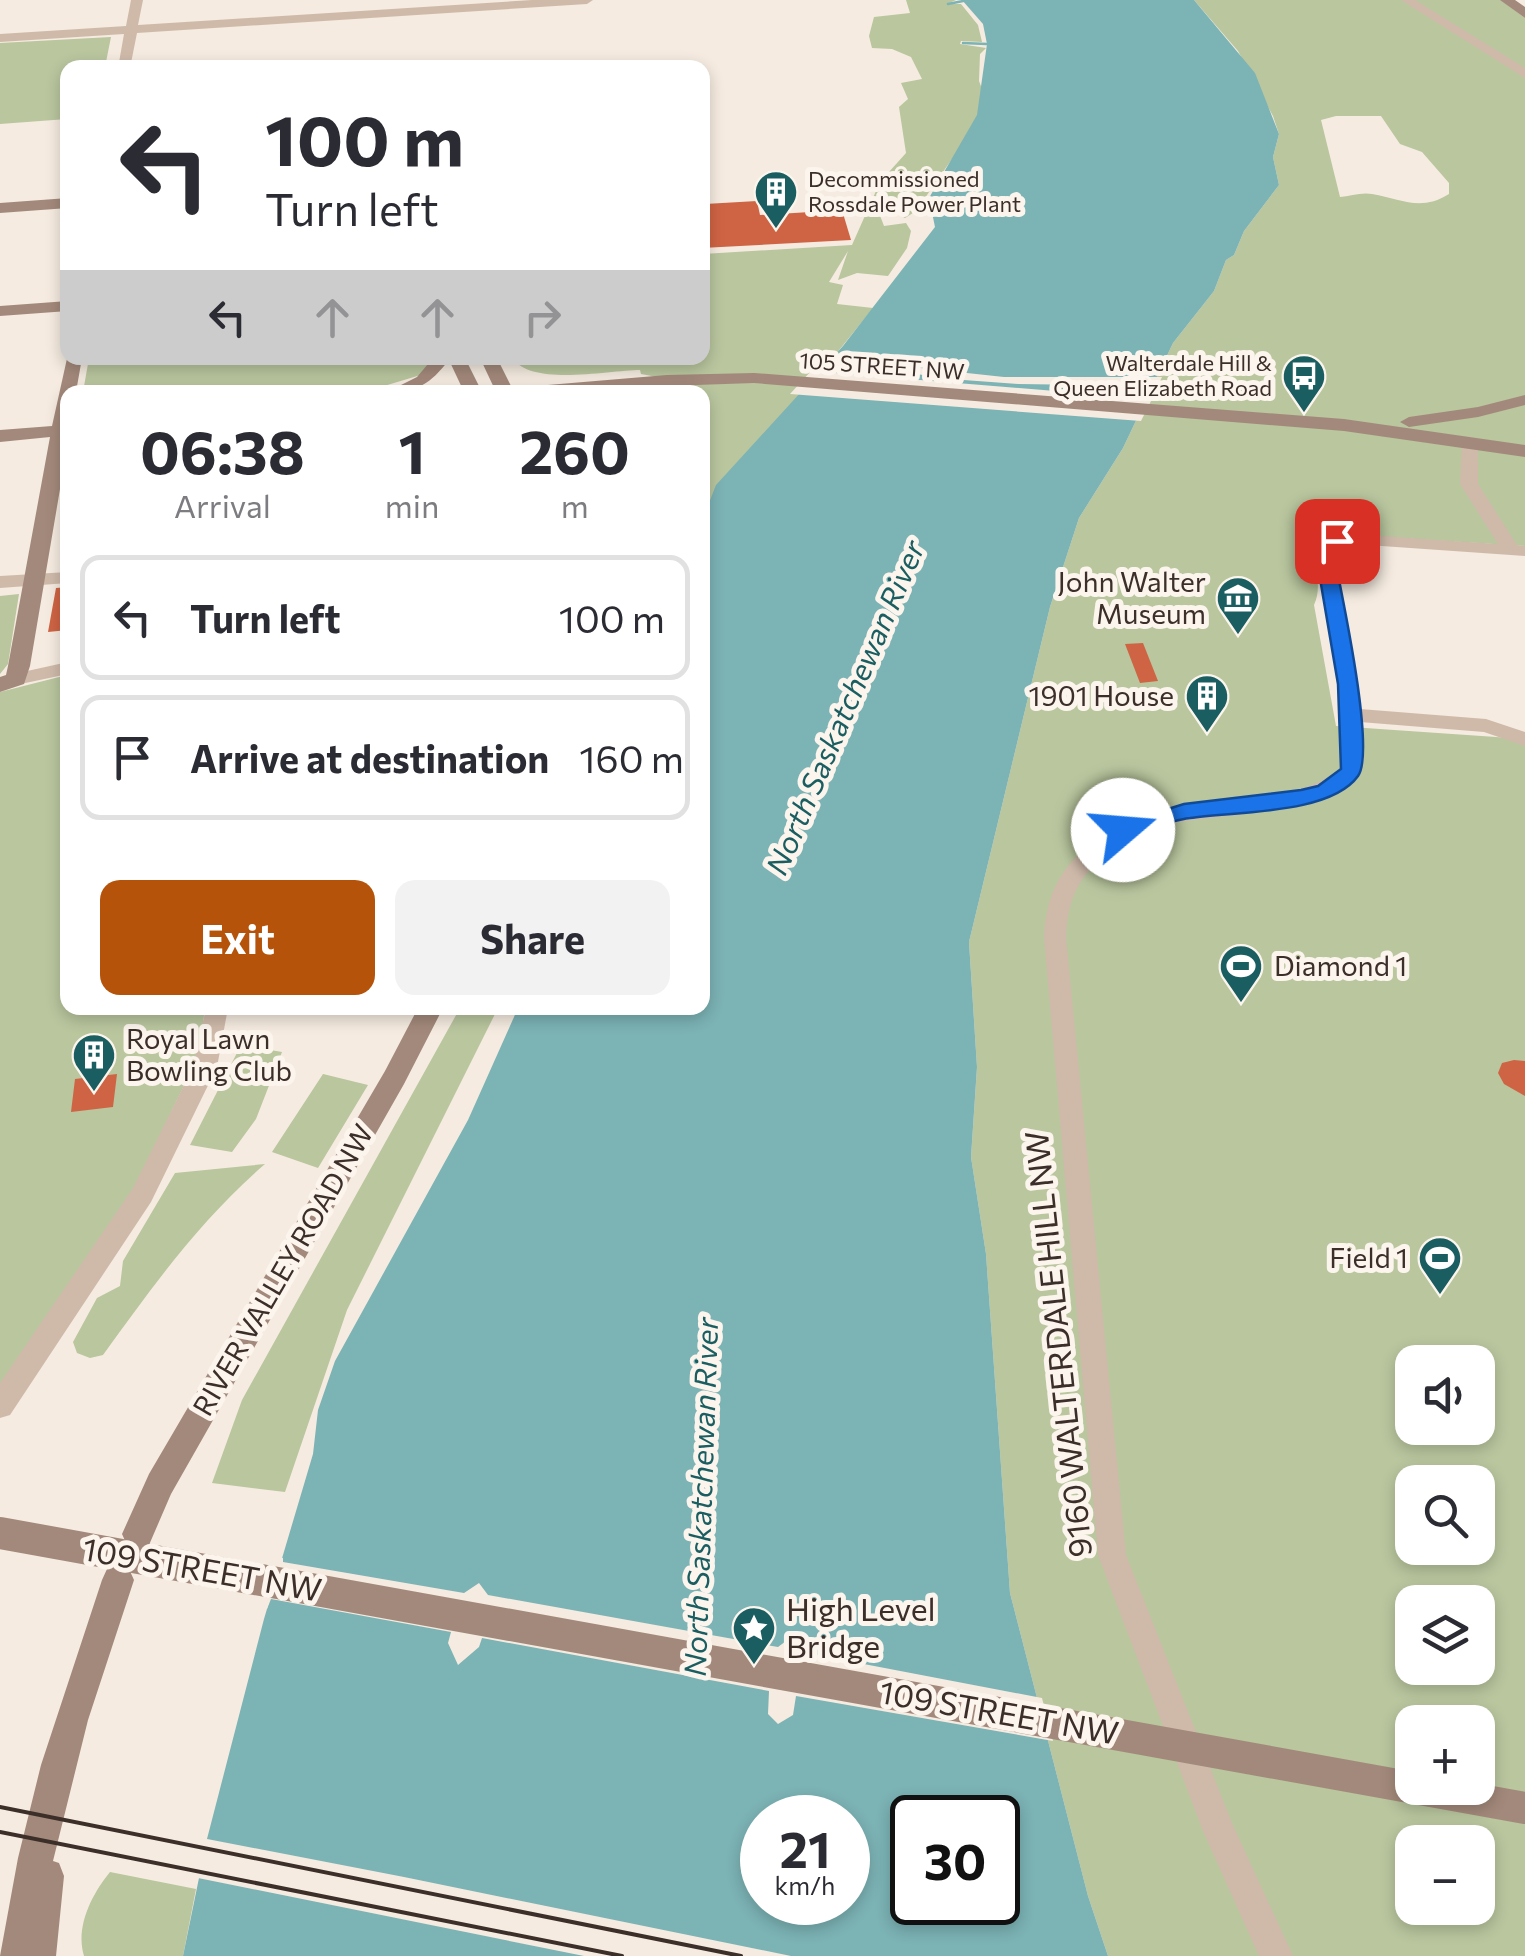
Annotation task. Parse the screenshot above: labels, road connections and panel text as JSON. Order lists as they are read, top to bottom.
{
  "streets": {
    "main road": ["105 STREET NW", "RIVER VALLEY ROAD NW", "109 STREET NW"],
    "street": ["9160 WALTERDALE HILL NW"]
  },
  "water": ["North Saskatchewan River"],
  "places": {
    "building": ["Decommissioned Rossdale Power Plant", "1901 House", "Royal Lawn Bowling Club"],
    "bus stop": ["Walterdale Hill & Queen Elizabeth Road"],
    "museum": ["John Walter Museum"],
    "sports": ["Diamond 1", "Field 1"],
    "place": ["High Level Bridge"]
  },
  "page": {
    "turn": ["100 m", "Turn left"],
    "eta": [
      "06:38",
      "Arrival",
      "1",
      "min",
      "260",
      "m"
    ],
    "list": [
      {
        "name": "Turn left",
        "value": "100 m"
      },
      {
        "name": "Arrive at destination",
        "value": "160 m"
      }
    ],
    "buttons": ["Exit", "Share"],
    "map_buttons": ["+", "−"],
    "speed": "21 km/h",
    "limit": "30"
  }
}
